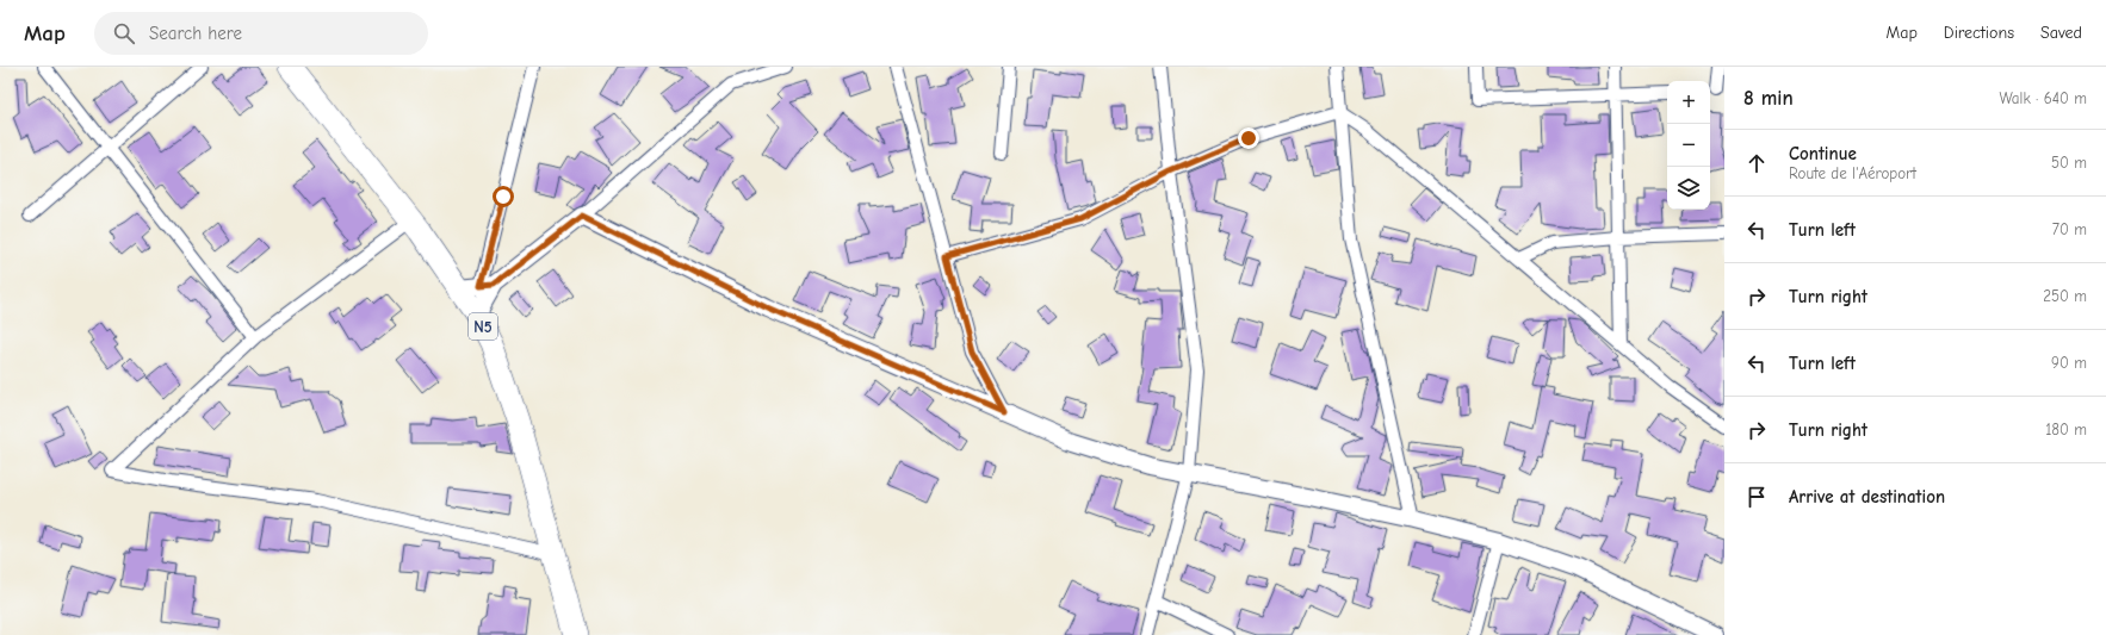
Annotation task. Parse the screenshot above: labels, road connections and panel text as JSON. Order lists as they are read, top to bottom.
{
  "streets": {
    "highway": ["N5"]
  },
  "page": {
    "header": "Map",
    "search": "Search here",
    "nav": ["Map", "Directions", "Saved"],
    "heading": ["8 min", "Walk · 640 m"],
    "map_buttons": ["+", "−"],
    "list": [
      ["Continue", "Route de l'Aéroport", "50 m"],
      ["Turn left", "70 m"],
      ["Turn right", "250 m"],
      ["Turn left", "90 m"],
      ["Turn right", "180 m"],
      "Arrive at destination"
    ]
  }
}
